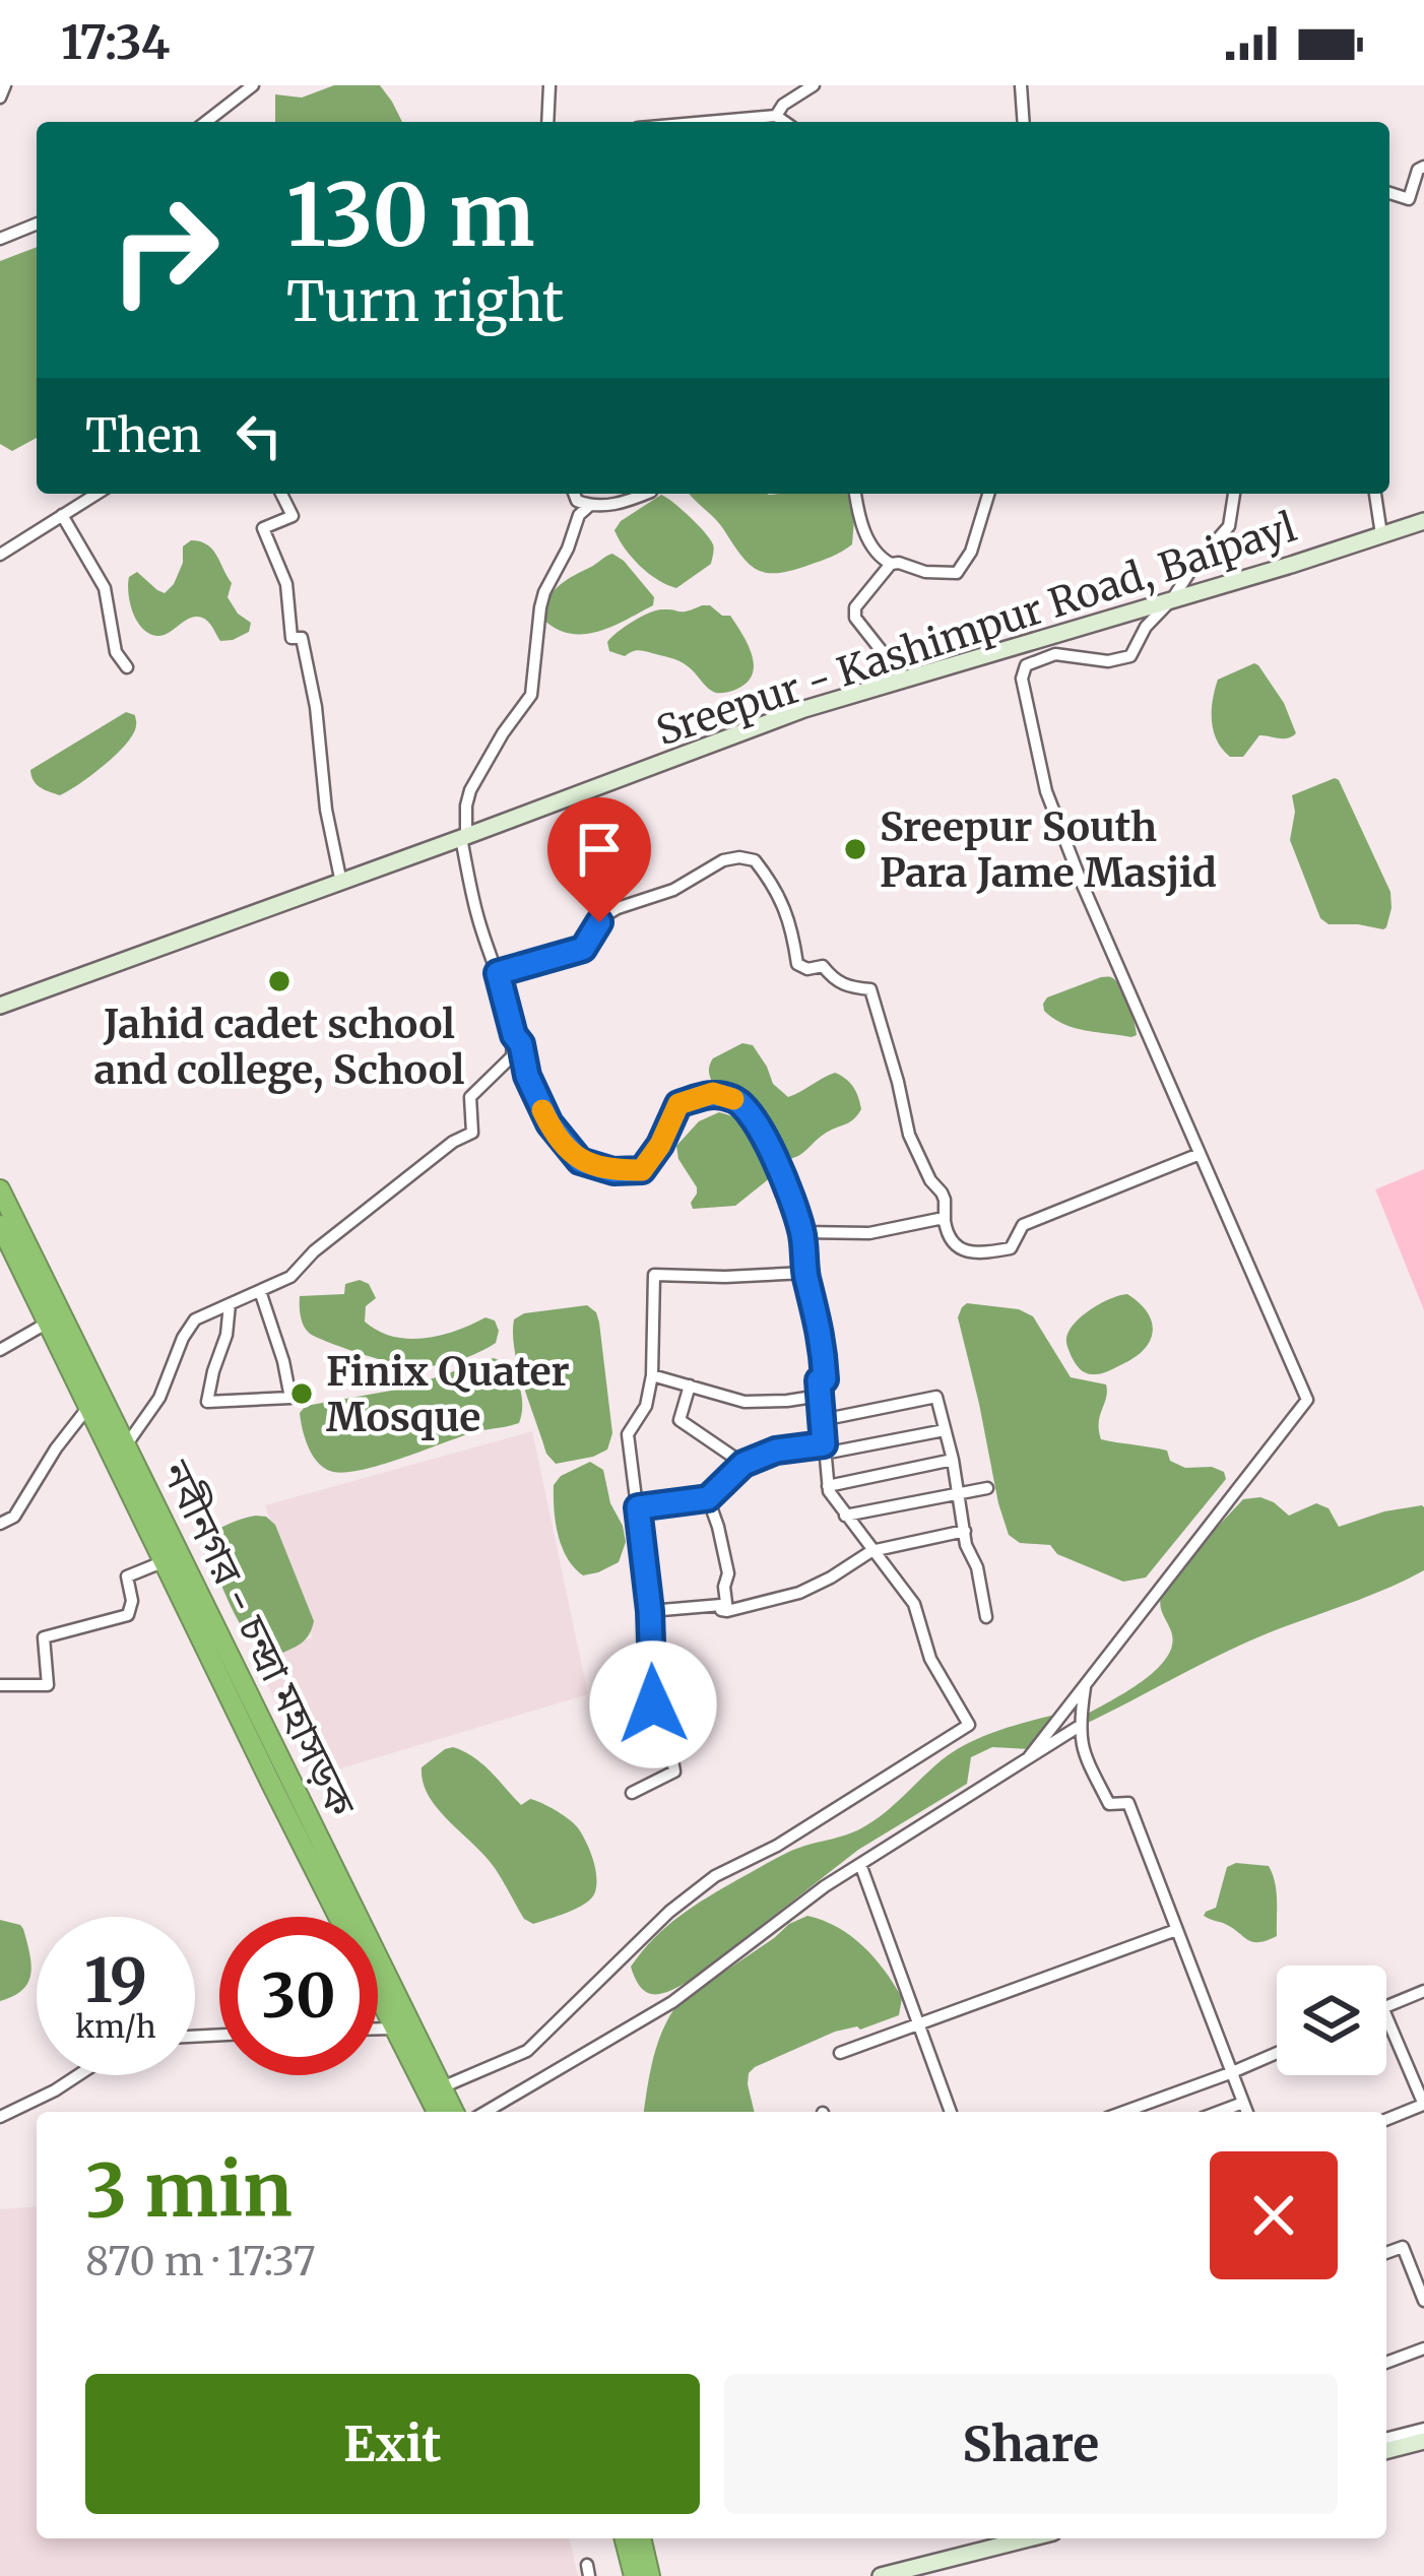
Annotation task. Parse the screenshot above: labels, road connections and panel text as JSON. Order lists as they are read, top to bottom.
{
  "streets": {
    "highway": ["নবীনগর - চন্দ্রা মহাসড়ক"],
    "street": ["Sreepur - Kashimpur Road, Baipayl"]
  },
  "places": ["Sreepur South Para Jame Masjid", "Jahid cadet school and college, School", "Finix Quater Mosque"],
  "page": {
    "status": "17:34",
    "turn": ["130 m", "Turn right"],
    "then": "Then",
    "speed": "19 km/h",
    "limit": "30",
    "heading": ["3 min", "870 m · 17:37"],
    "buttons": ["Exit", "Share"]
  }
}
